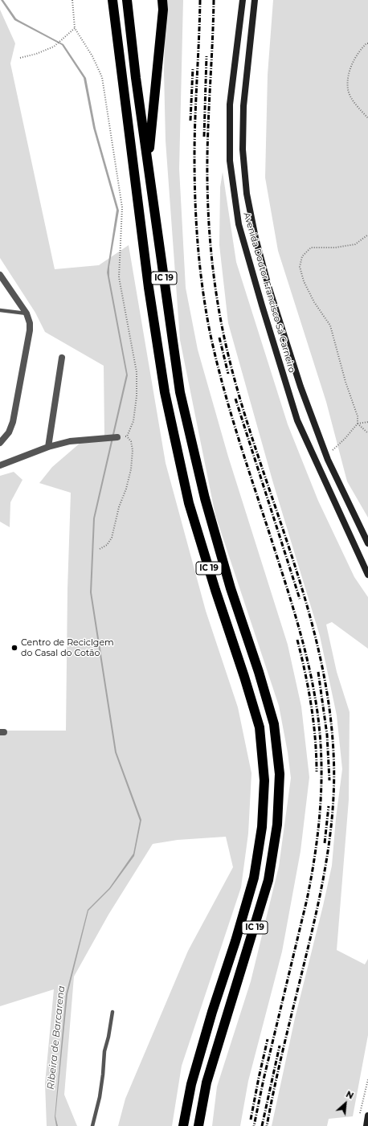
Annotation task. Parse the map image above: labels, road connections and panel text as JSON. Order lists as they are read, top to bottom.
{
  "streets": {
    "highway": ["IC 19"],
    "main road": ["Avenida Doutor Francisco Sá Carneiro"]
  },
  "water": ["Ribeira de Barcarena"],
  "places": ["Centro de Reciclgem do Casal do Cotão"],
  "north": "top right"
}
